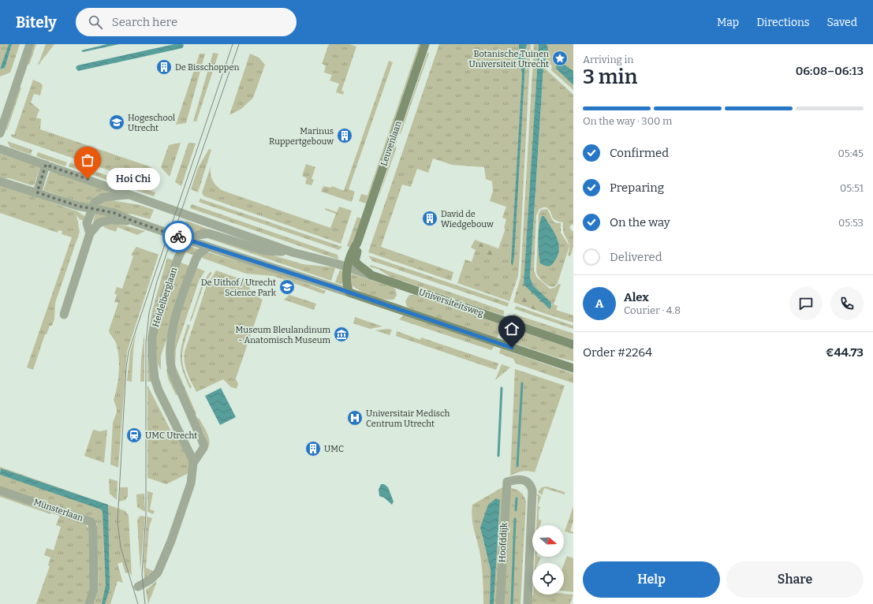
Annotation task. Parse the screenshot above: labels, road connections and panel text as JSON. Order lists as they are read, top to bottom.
{
  "streets": {
    "main road": ["Leuvenlaan", "Universiteitsweg"],
    "street": ["Heidelberglaan", "Münsterlaan", "Hoofddijk"]
  },
  "crossings": [
    ["Leuvenlaan", "Universiteitsweg"]
  ],
  "places": {
    "place": ["Botanische Tuinen Universiteit Utrecht"],
    "building": [
      "De Bisschoppen",
      "Marinus Ruppertgebouw",
      "David de Wiedgebouw",
      "UMC"
    ],
    "school or university": ["Hogeschool Utrecht", "De Uithof / Utrecht Science Park"],
    "other": ["Hoi Chi"],
    "museum": ["Museum Bleulandinum - Anatomisch Museum"],
    "hospital": ["Universitair Medisch Centrum Utrecht"],
    "station": ["UMC Utrecht"]
  },
  "north": "right",
  "page": {
    "header": "Bitely",
    "search": "Search here",
    "nav": ["Map", "Directions", "Saved"],
    "heading": ["3 min", "Arriving in", "06:08–06:13"],
    "panel": [
      "Alex",
      "Courier · 4.8",
      "Order #2264",
      "€44.73"
    ],
    "bar": "On the way · 300 m",
    "list": [
      ["Confirmed", "05:45"],
      ["Preparing", "05:51"],
      ["On the way", "05:53"],
      "Delivered"
    ],
    "bubble": "Hoi Chi",
    "round": "A",
    "buttons": ["Help", "Share"]
  }
}
